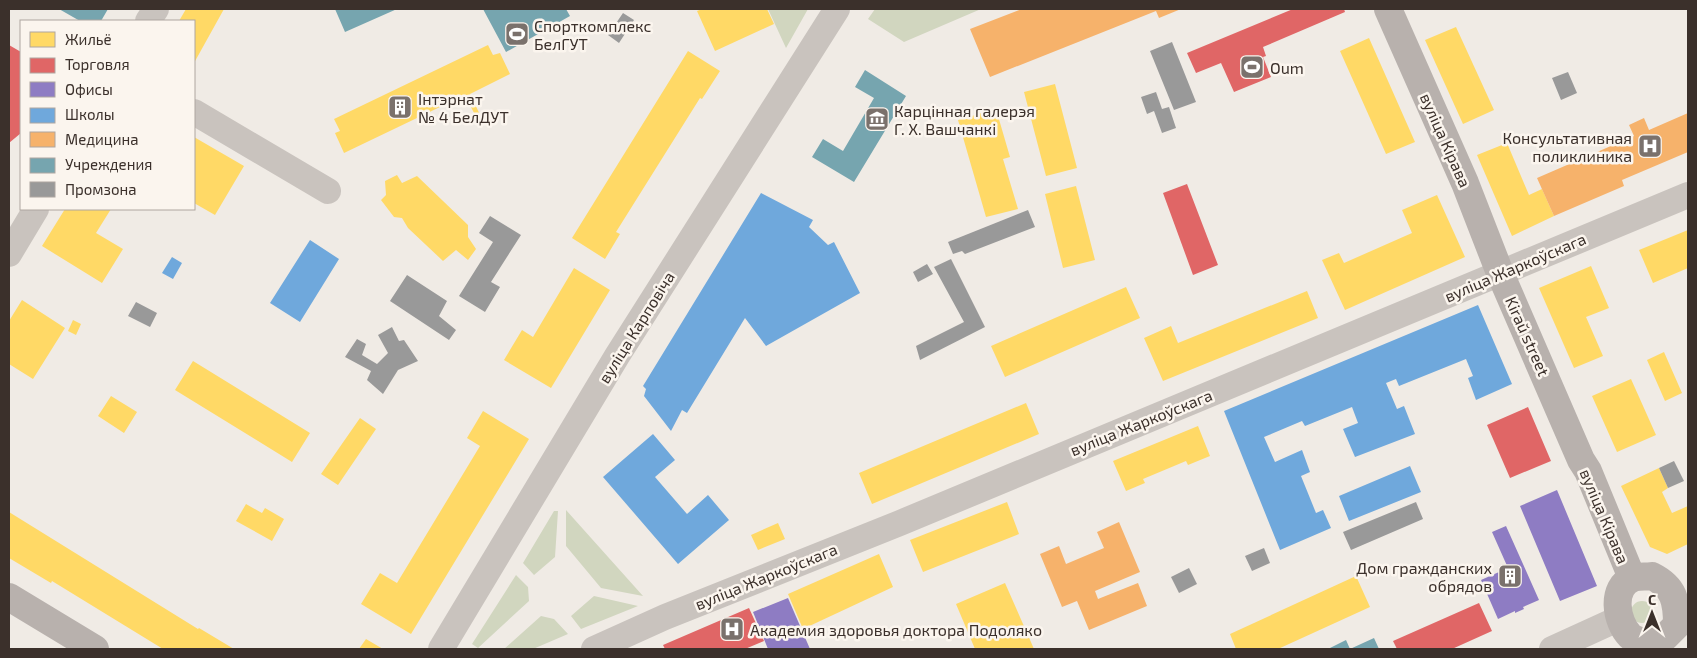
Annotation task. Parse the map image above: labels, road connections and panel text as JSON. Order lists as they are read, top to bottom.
{
  "streets": {
    "main road": ["вуліца Кірава"],
    "street": ["вуліца Жаркоўскага", "вуліца Карповіча"]
  },
  "crossings": [
    ["вуліца Кірава", "вуліца Жаркоўскага"]
  ],
  "places": {
    "sports": ["Спорткомплекс БелГУТ", "Oum"],
    "building": ["Інтэрнат № 4 БелДУТ", "Дом гражданских обрядов"],
    "museum": ["Карцінная галерэя Г. Х. Вашчанкі"],
    "hospital": ["Консультативная поликлиника", "Академия здоровья доктора Подоляко"]
  },
  "legend": [
    "Жильё",
    "Торговля",
    "Офисы",
    "Школы",
    "Медицина",
    "Учреждения",
    "Промзона"
  ],
  "north": "top"
}
